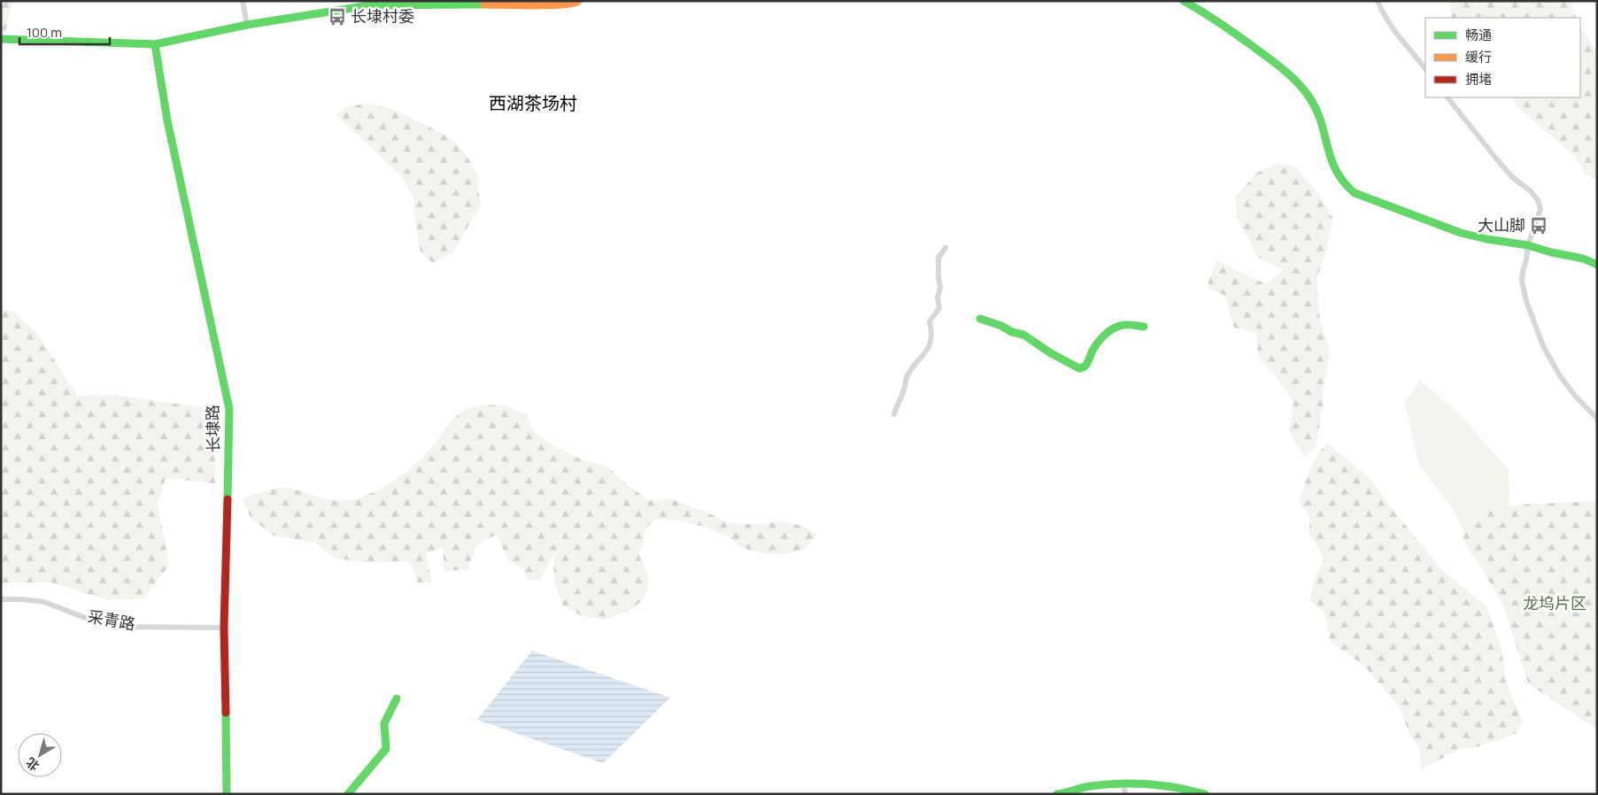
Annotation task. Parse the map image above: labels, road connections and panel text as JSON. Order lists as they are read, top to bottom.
{
  "streets": {
    "street": ["长埭路", "采青路"]
  },
  "crossings": [
    ["长埭路", "采青路"]
  ],
  "districts": ["西湖茶场村"],
  "parks": ["龙坞片区"],
  "places": {
    "bus stop": ["长埭村委", "大山脚"]
  },
  "legend": ["畅通", "缓行", "拥堵"],
  "scale_bar": "100 m",
  "north": "bottom left"
}
